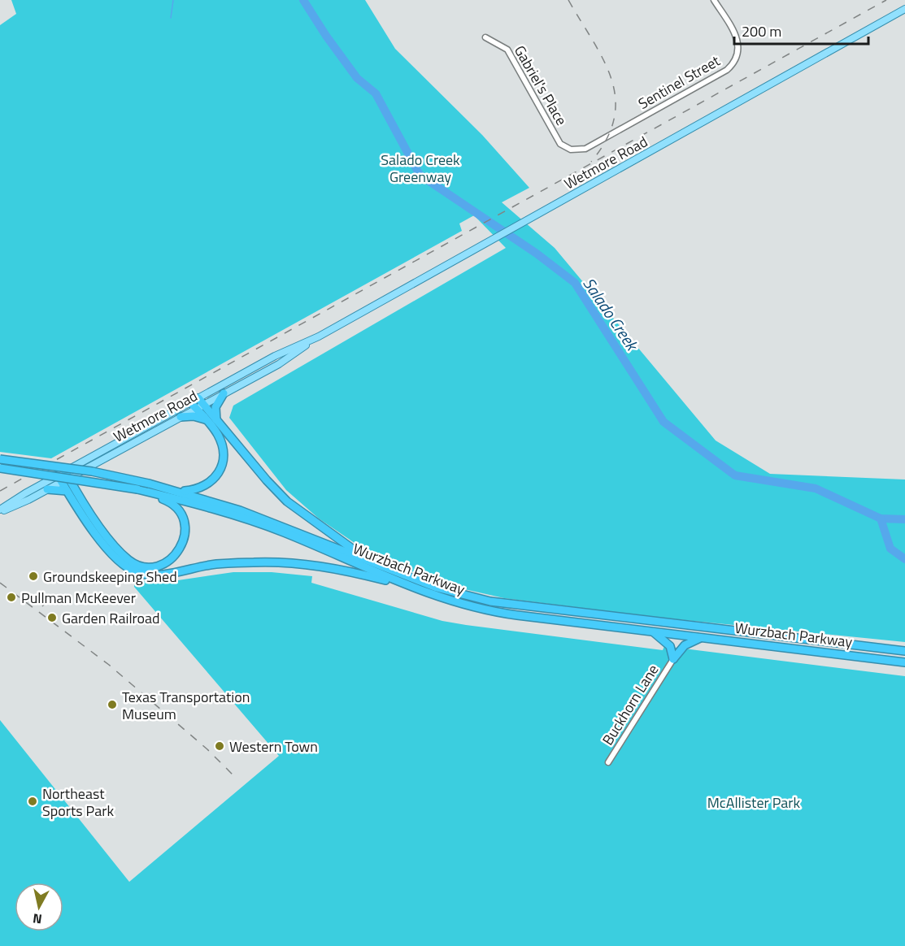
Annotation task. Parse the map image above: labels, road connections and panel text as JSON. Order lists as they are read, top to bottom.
{
  "streets": {
    "highway": ["Wurzbach Parkway"],
    "main road": ["Wetmore Road"],
    "street": ["Sentinel Street", "Gabriel's Place", "Buckhorn Lane"]
  },
  "crossings": [
    ["Sentinel Street", "Gabriel's Place"]
  ],
  "water": ["Salado Creek"],
  "parks": ["Salado Creek Greenway", "McAllister Park"],
  "places": [
    "Groundskeeping Shed",
    "Pullman McKeever",
    "Garden Railroad",
    "Texas Transportation Museum",
    "Western Town",
    "Northeast Sports Park"
  ],
  "scale_bar": "200 m",
  "north": "bottom"
}
